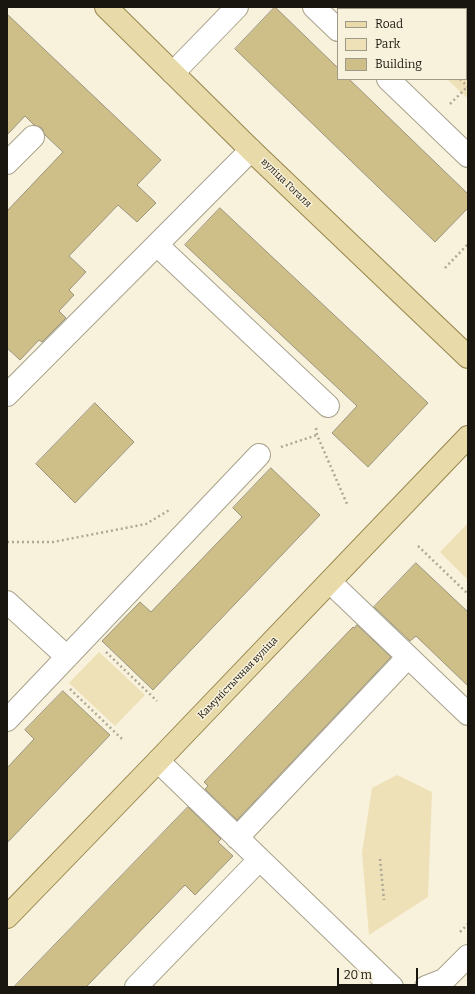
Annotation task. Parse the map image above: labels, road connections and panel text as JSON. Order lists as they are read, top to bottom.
{
  "streets": {
    "main road": ["вуліца Гогаля", "Камуністычная вуліца"]
  },
  "legend": ["Road", "Park", "Building"],
  "scale_bar": "20 m"
}
